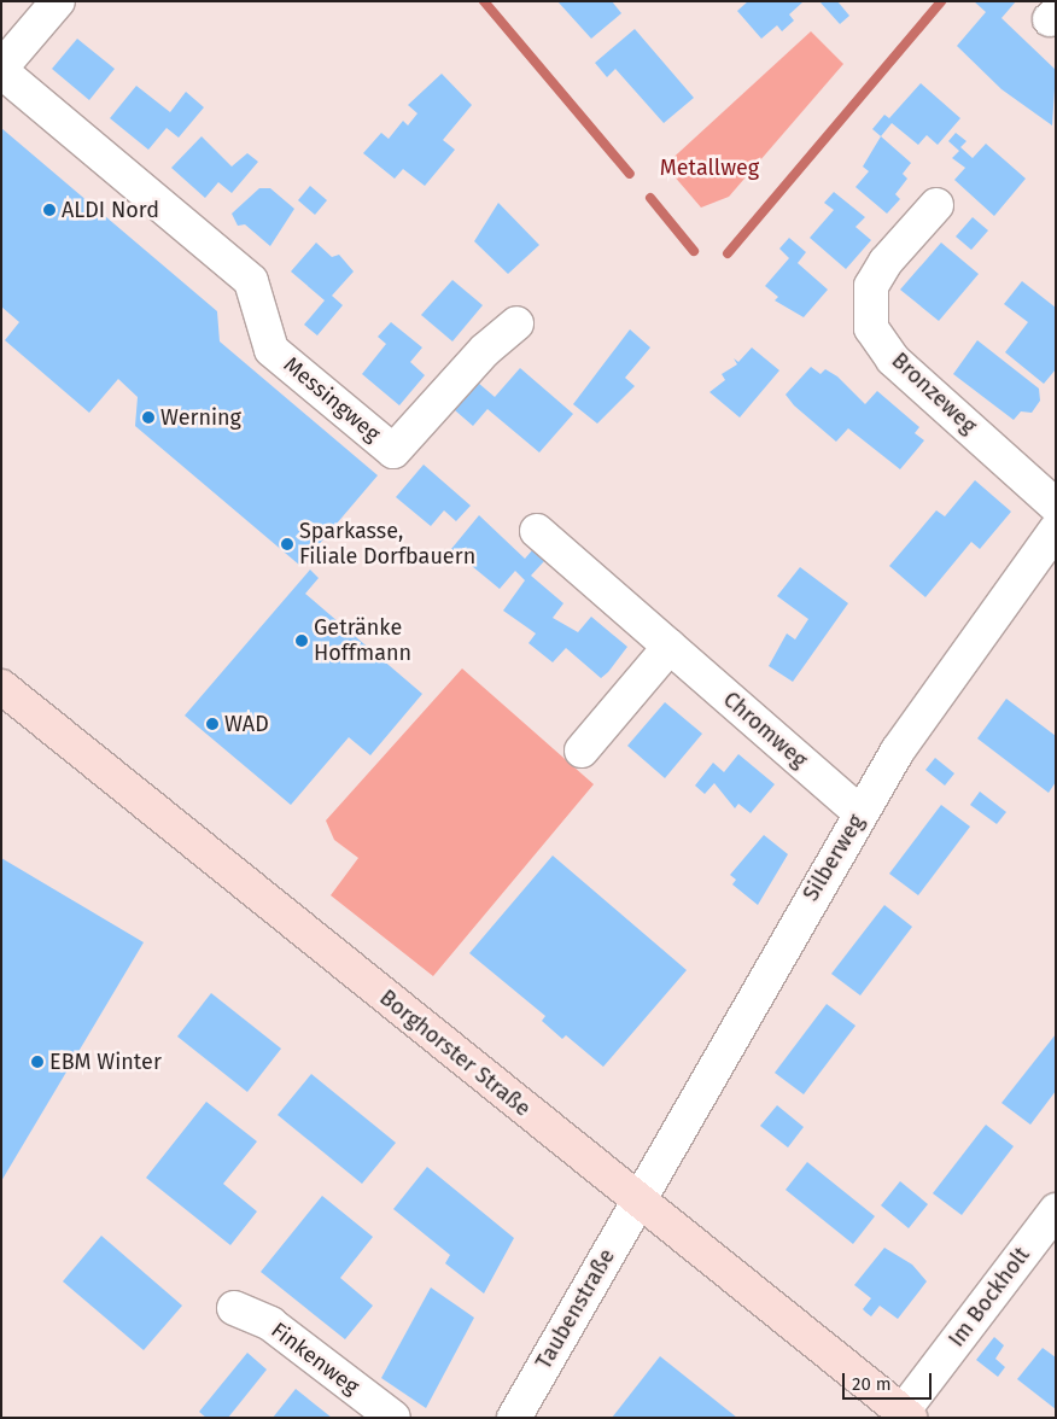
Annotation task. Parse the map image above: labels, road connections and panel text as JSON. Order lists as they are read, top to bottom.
{
  "streets": {
    "main road": ["Borghorster Straße"],
    "street": [
      "Bronzeweg",
      "Messingweg",
      "Chromweg",
      "Silberweg",
      "Im Bockholt",
      "Taubenstraße",
      "Finkenweg"
    ]
  },
  "crossings": [
    ["Chromweg", "Silberweg"],
    ["Silberweg", "Borghorster Straße"],
    ["Silberweg", "Taubenstraße"],
    ["Borghorster Straße", "Im Bockholt"],
    ["Borghorster Straße", "Taubenstraße"]
  ],
  "parks": ["Metallweg"],
  "places": [
    "ALDI Nord",
    "Werning",
    "Sparkasse, Filiale Dorfbauern",
    "Getränke Hoffmann",
    "WAD",
    "EBM Winter"
  ],
  "scale_bar": "20 m"
}
